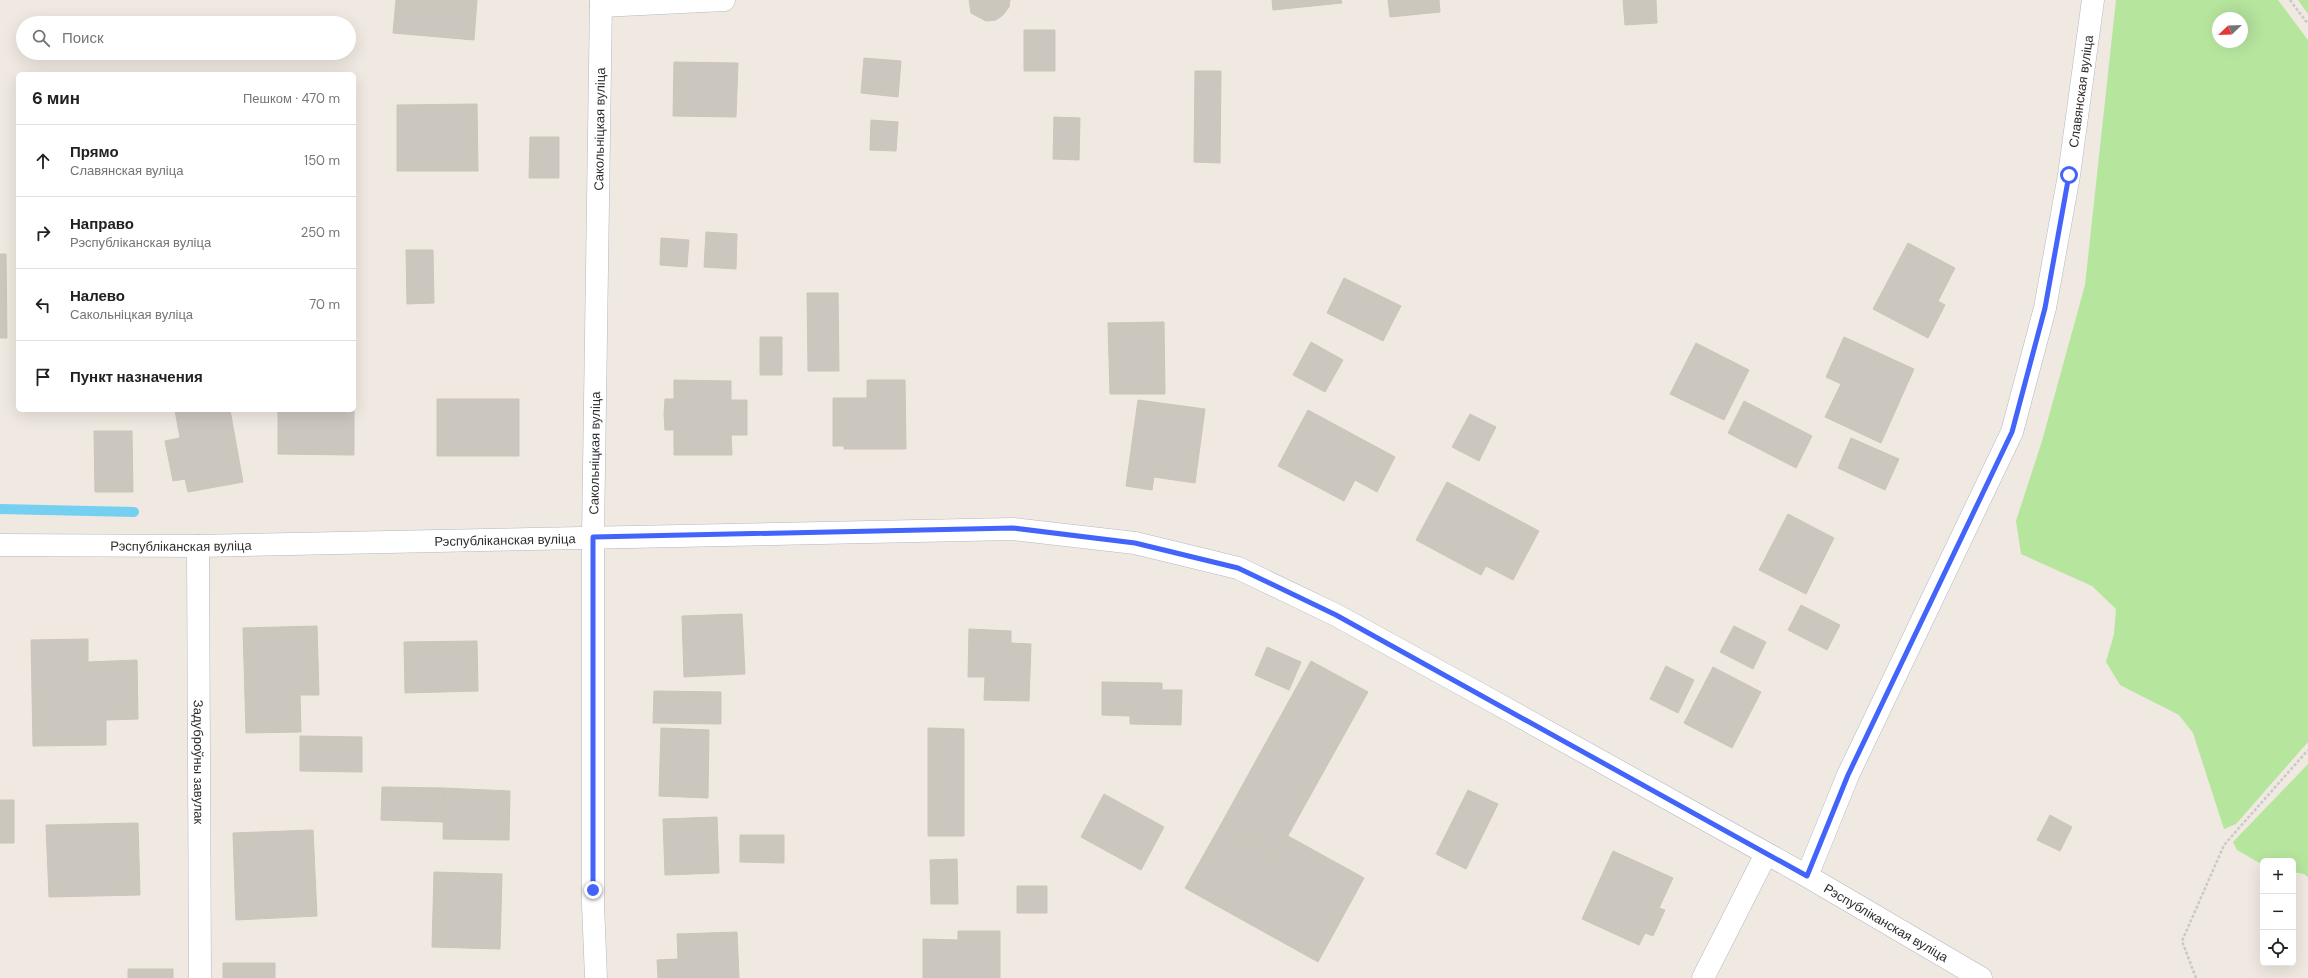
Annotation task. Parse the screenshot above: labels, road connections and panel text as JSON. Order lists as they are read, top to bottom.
{
  "streets": {
    "street": [
      "Славянская вуліца",
      "Сакольніцкая вуліца",
      "Рэспубліканская вуліца",
      "Задуброўны завулак"
    ]
  },
  "crossings": [
    ["Славянская вуліца", "Рэспубліканская вуліца"],
    ["Сакольніцкая вуліца", "Рэспубліканская вуліца"],
    ["Рэспубліканская вуліца", "Задуброўны завулак"]
  ],
  "north": "bottom left",
  "page": {
    "search": "Поиск",
    "heading": ["6 мин", "Пешком · 470 m"],
    "list": [
      ["Прямо", "Славянская вуліца", "150 m"],
      ["Направо", "Рэспубліканская вуліца", "250 m"],
      ["Налево", "Сакольніцкая вуліца", "70 m"],
      "Пункт назначения"
    ],
    "map_buttons": ["+", "−"]
  }
}
